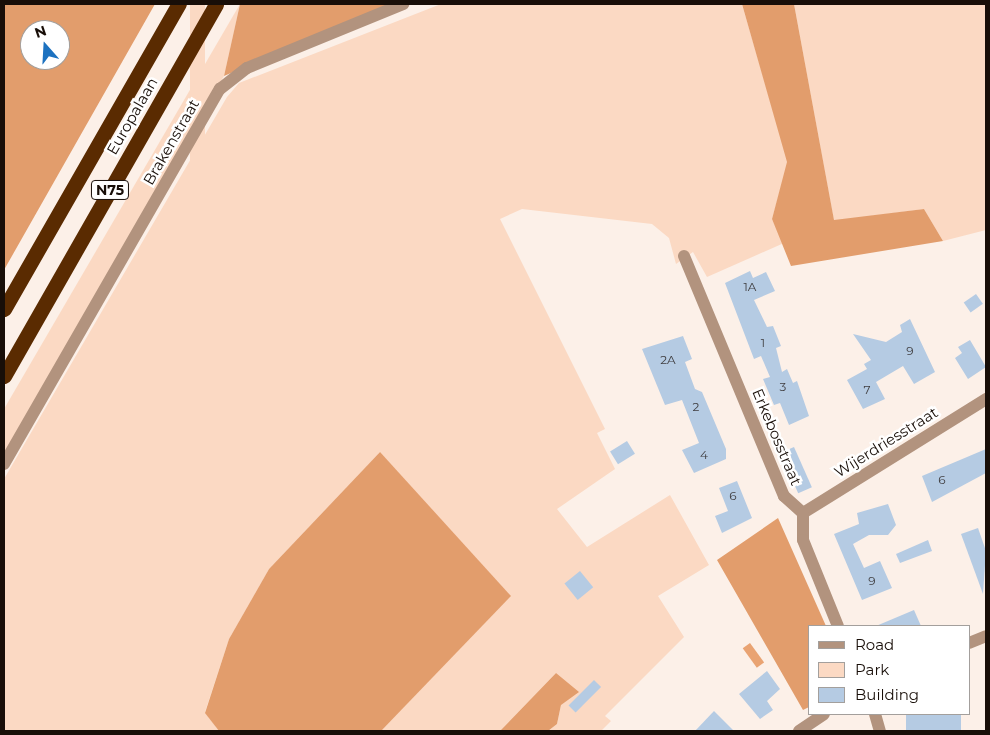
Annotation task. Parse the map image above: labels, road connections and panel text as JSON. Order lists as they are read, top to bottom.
{
  "streets": {
    "highway": ["Europalaan", "N75"],
    "street": ["Brakenstraat", "Erkebosstraat", "Wijerdriesstraat"]
  },
  "crossings": [
    ["Erkebosstraat", "Wijerdriesstraat"]
  ],
  "house_numbers": [
    "1A",
    "1",
    "9",
    "2A",
    "3",
    "7",
    "2",
    "4",
    "6",
    "6",
    "9"
  ],
  "legend": ["Road", "Park", "Building"],
  "north": "top"
}
